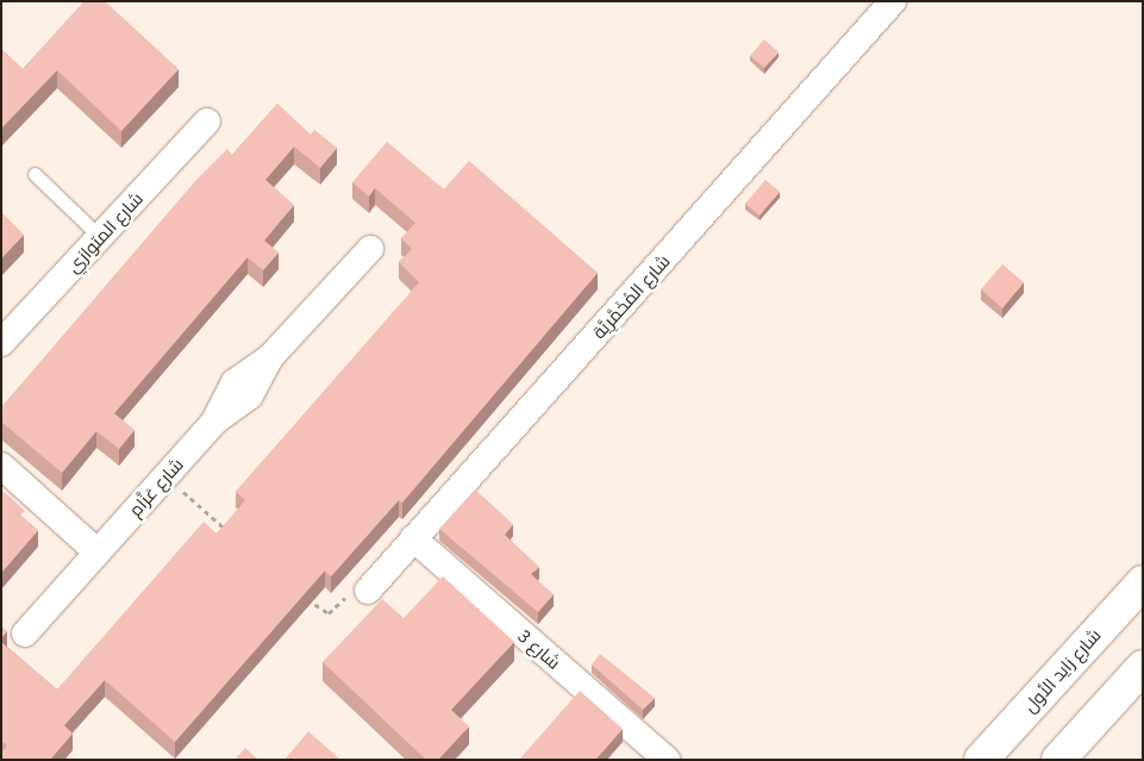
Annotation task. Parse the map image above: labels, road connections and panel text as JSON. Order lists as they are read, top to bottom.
{
  "streets": {
    "main road": ["شارع زايد الأول"],
    "street": [
      "شارع المتوازي",
      "شارع المْخَمَّرِيَّة",
      "شارع عَزَّام",
      "شارع 3"
    ]
  },
  "crossings": [
    ["شارع المْخَمَّرِيَّة", "شارع 3"]
  ]
}
